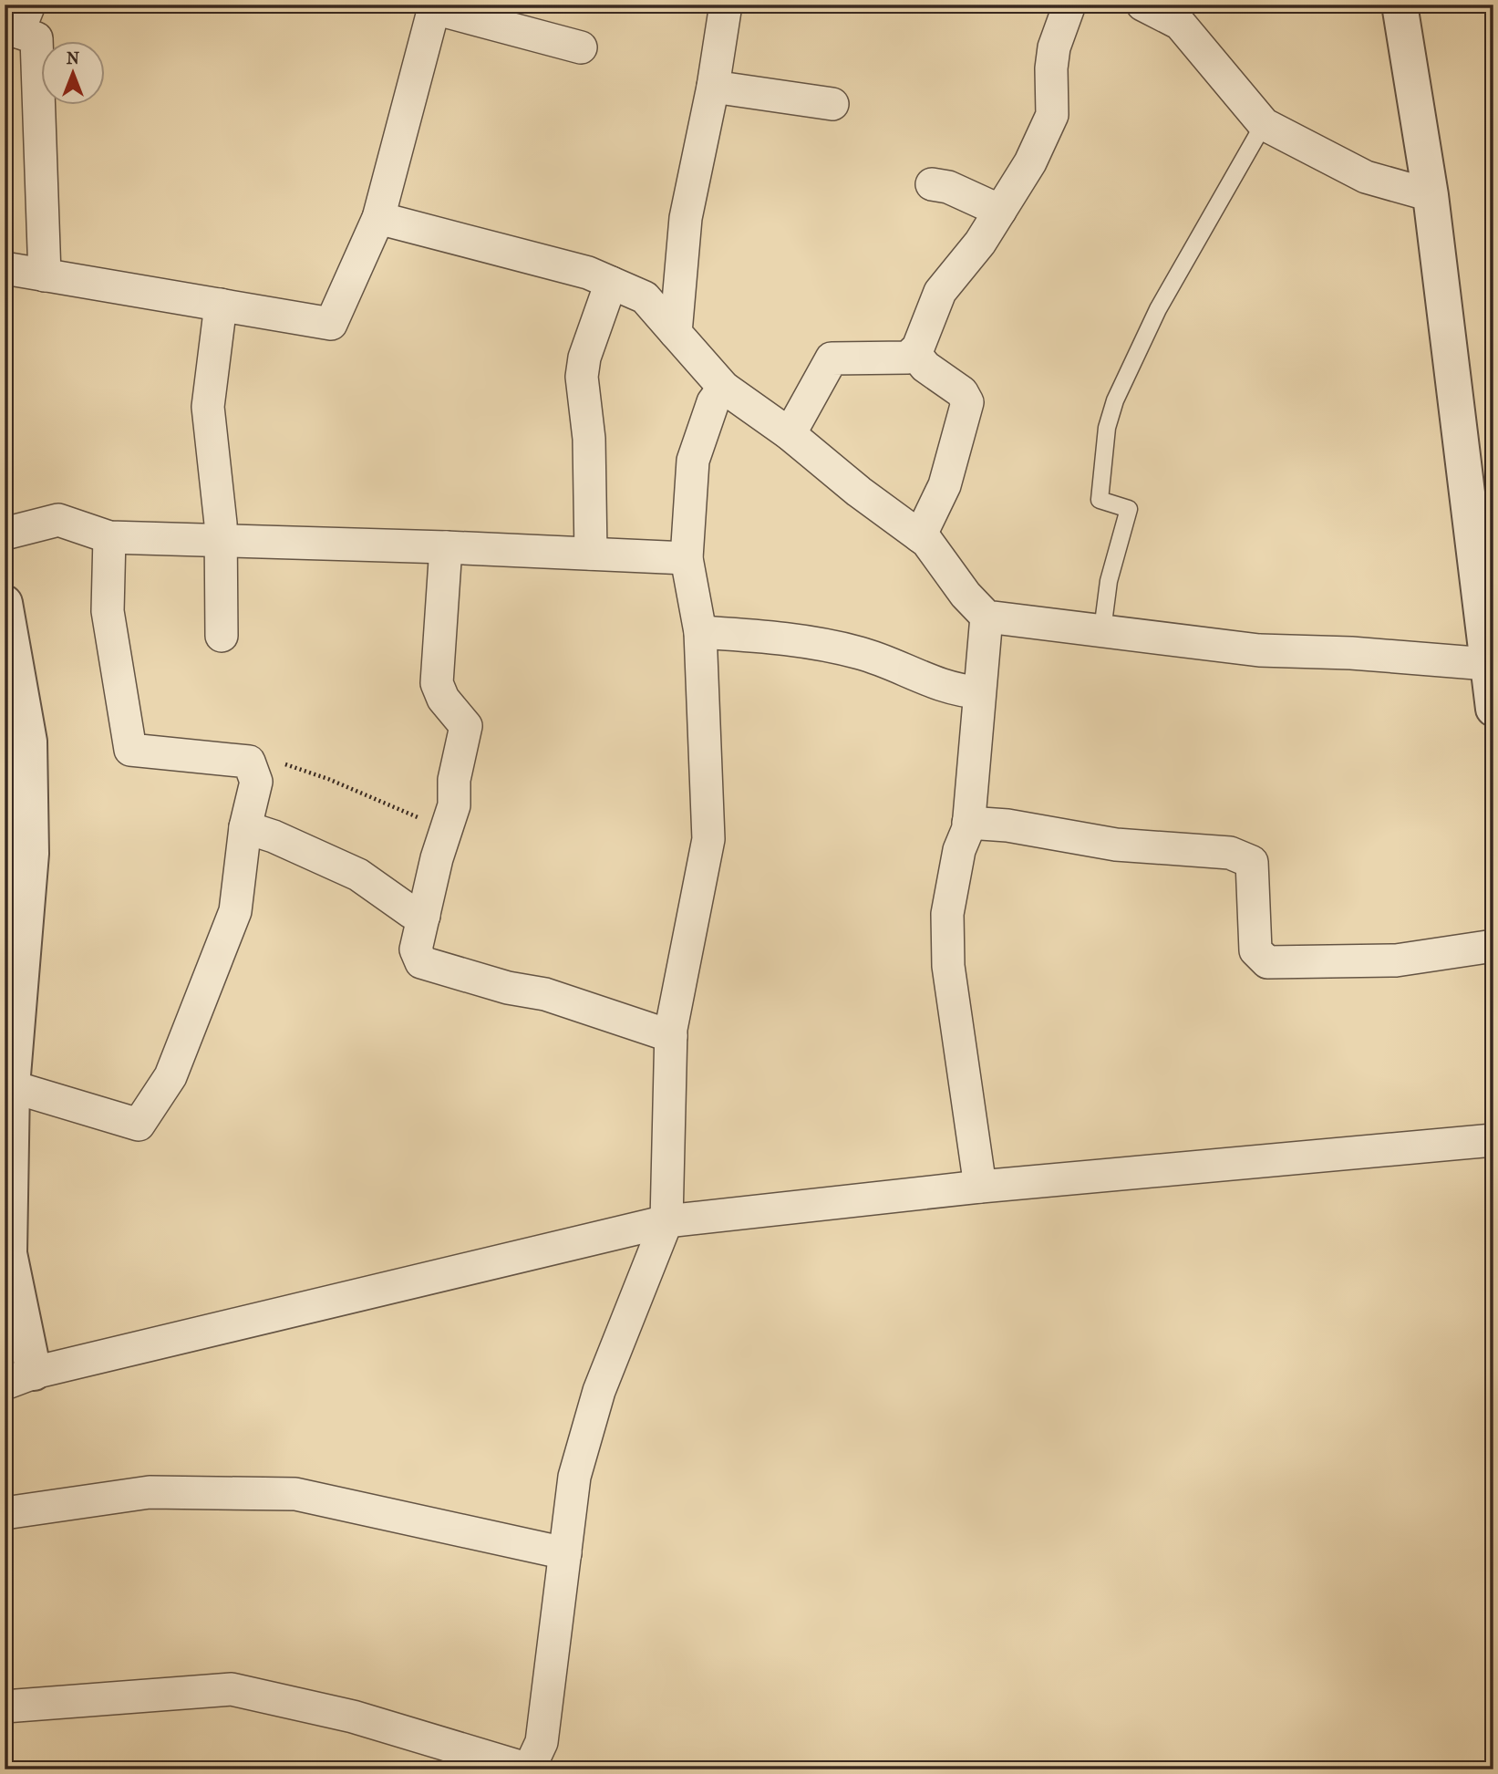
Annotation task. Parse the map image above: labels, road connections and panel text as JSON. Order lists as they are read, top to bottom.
{
  "north": "top"
}
